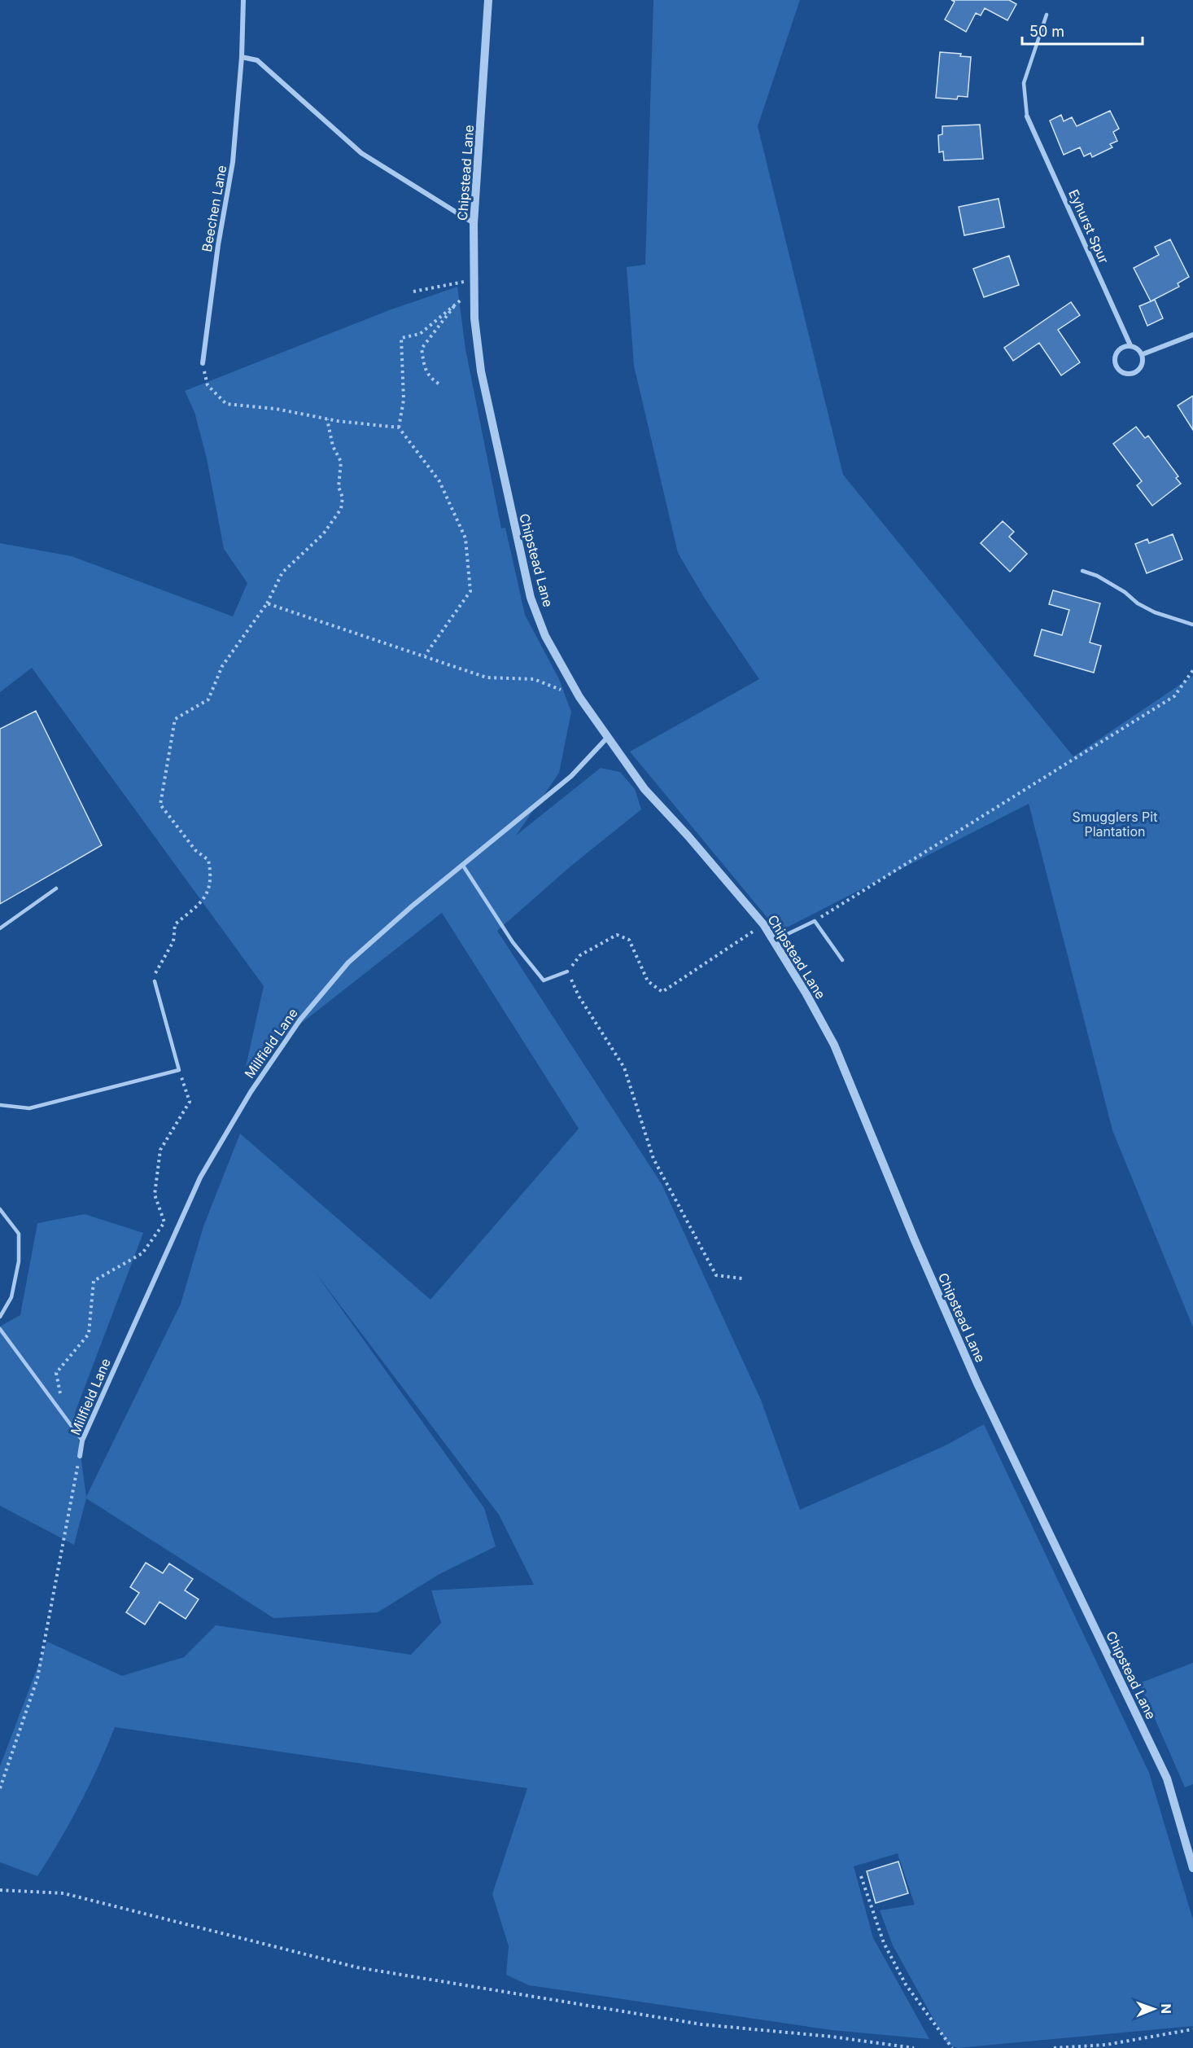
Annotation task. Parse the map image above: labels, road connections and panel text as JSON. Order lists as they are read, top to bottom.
{
  "streets": {
    "street": [
      "Chipstead Lane",
      "Beechen Lane",
      "Eyhurst Spur",
      "Millfield Lane"
    ]
  },
  "crossings": [
    ["Chipstead Lane", "Millfield Lane"]
  ],
  "parks": ["Smugglers Pit Plantation"],
  "scale_bar": "50 m",
  "north": "right"
}
